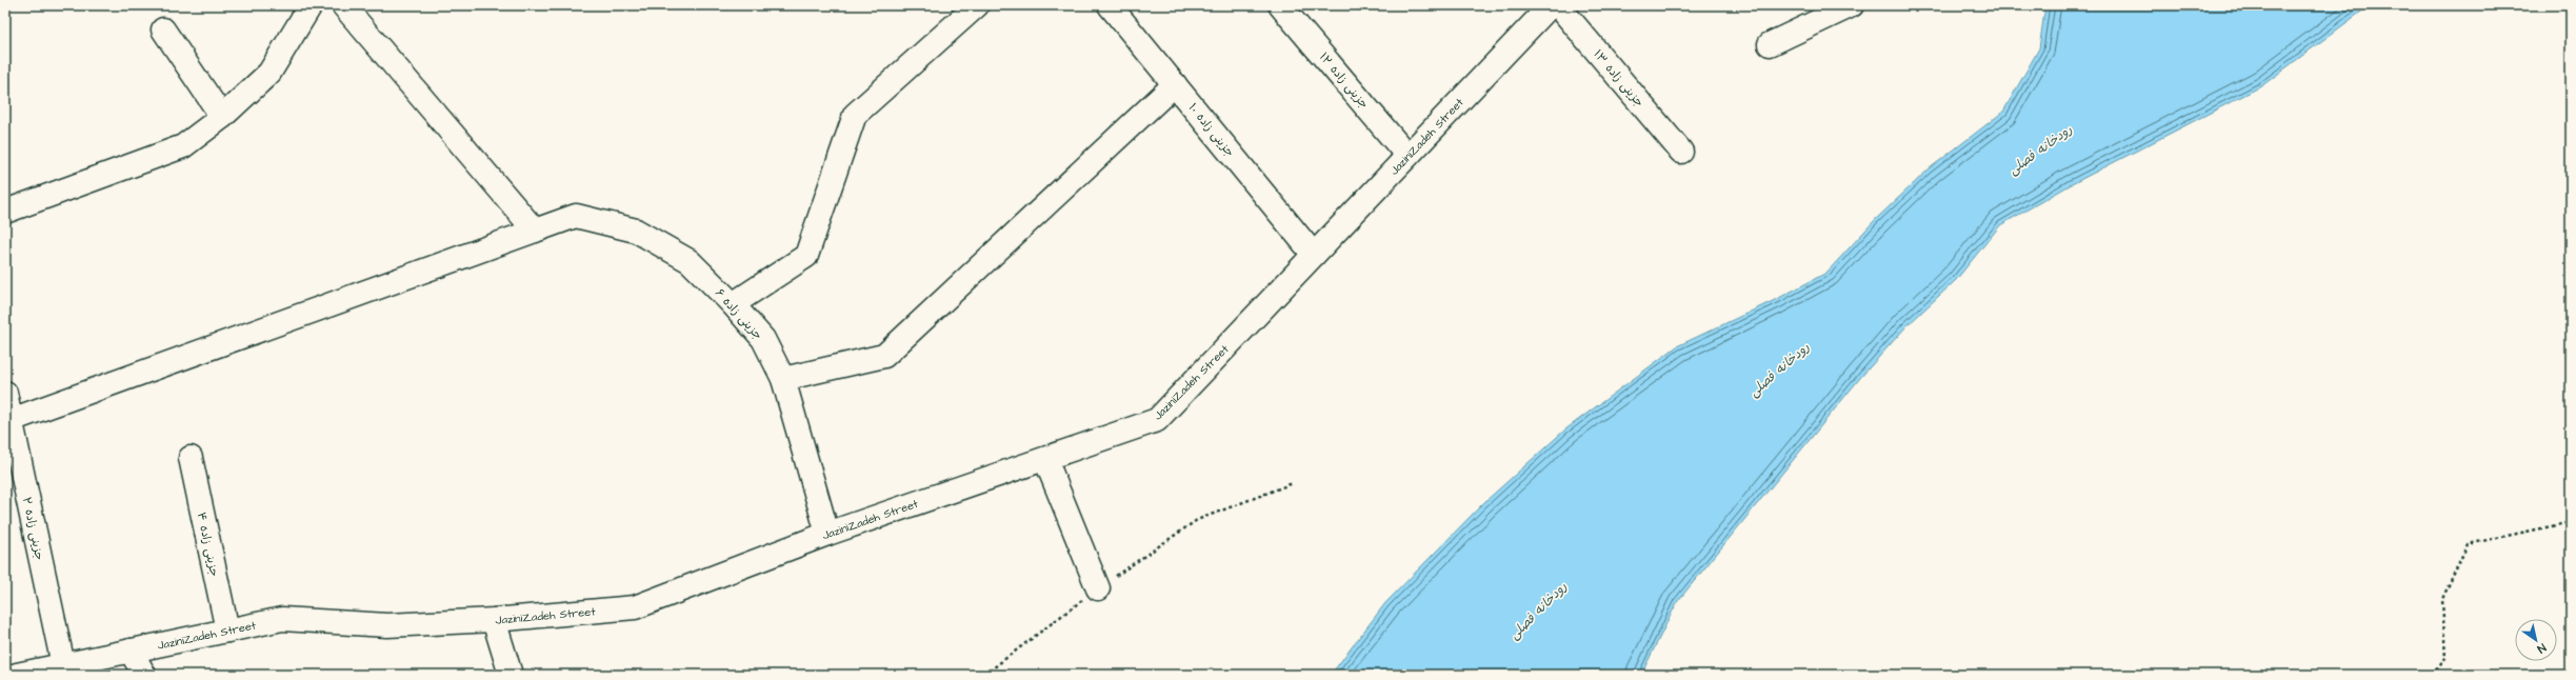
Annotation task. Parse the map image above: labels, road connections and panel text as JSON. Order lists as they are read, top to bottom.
{
  "streets": {
    "street": [
      "جزینی زاده ۱۳",
      "جزینی زاده ۱۲",
      "جزینی زاده ۱۰",
      "JaziniZadeh Street",
      "جزینی زاده ۶",
      "جزینی زاده ۲",
      "جزینی زاده ۴"
    ]
  },
  "crossings": [
    ["جزینی زاده ۱۲", "JaziniZadeh Street"],
    ["جزینی زاده ۱۰", "JaziniZadeh Street"],
    ["JaziniZadeh Street", "جزینی زاده ۶"],
    ["JaziniZadeh Street", "جزینی زاده ۲"],
    ["JaziniZadeh Street", "جزینی زاده ۴"],
    ["جزینی زاده ۶", "جزینی زاده ۲"]
  ],
  "water": ["رودخانه فصلی"],
  "north": "bottom right"
}
